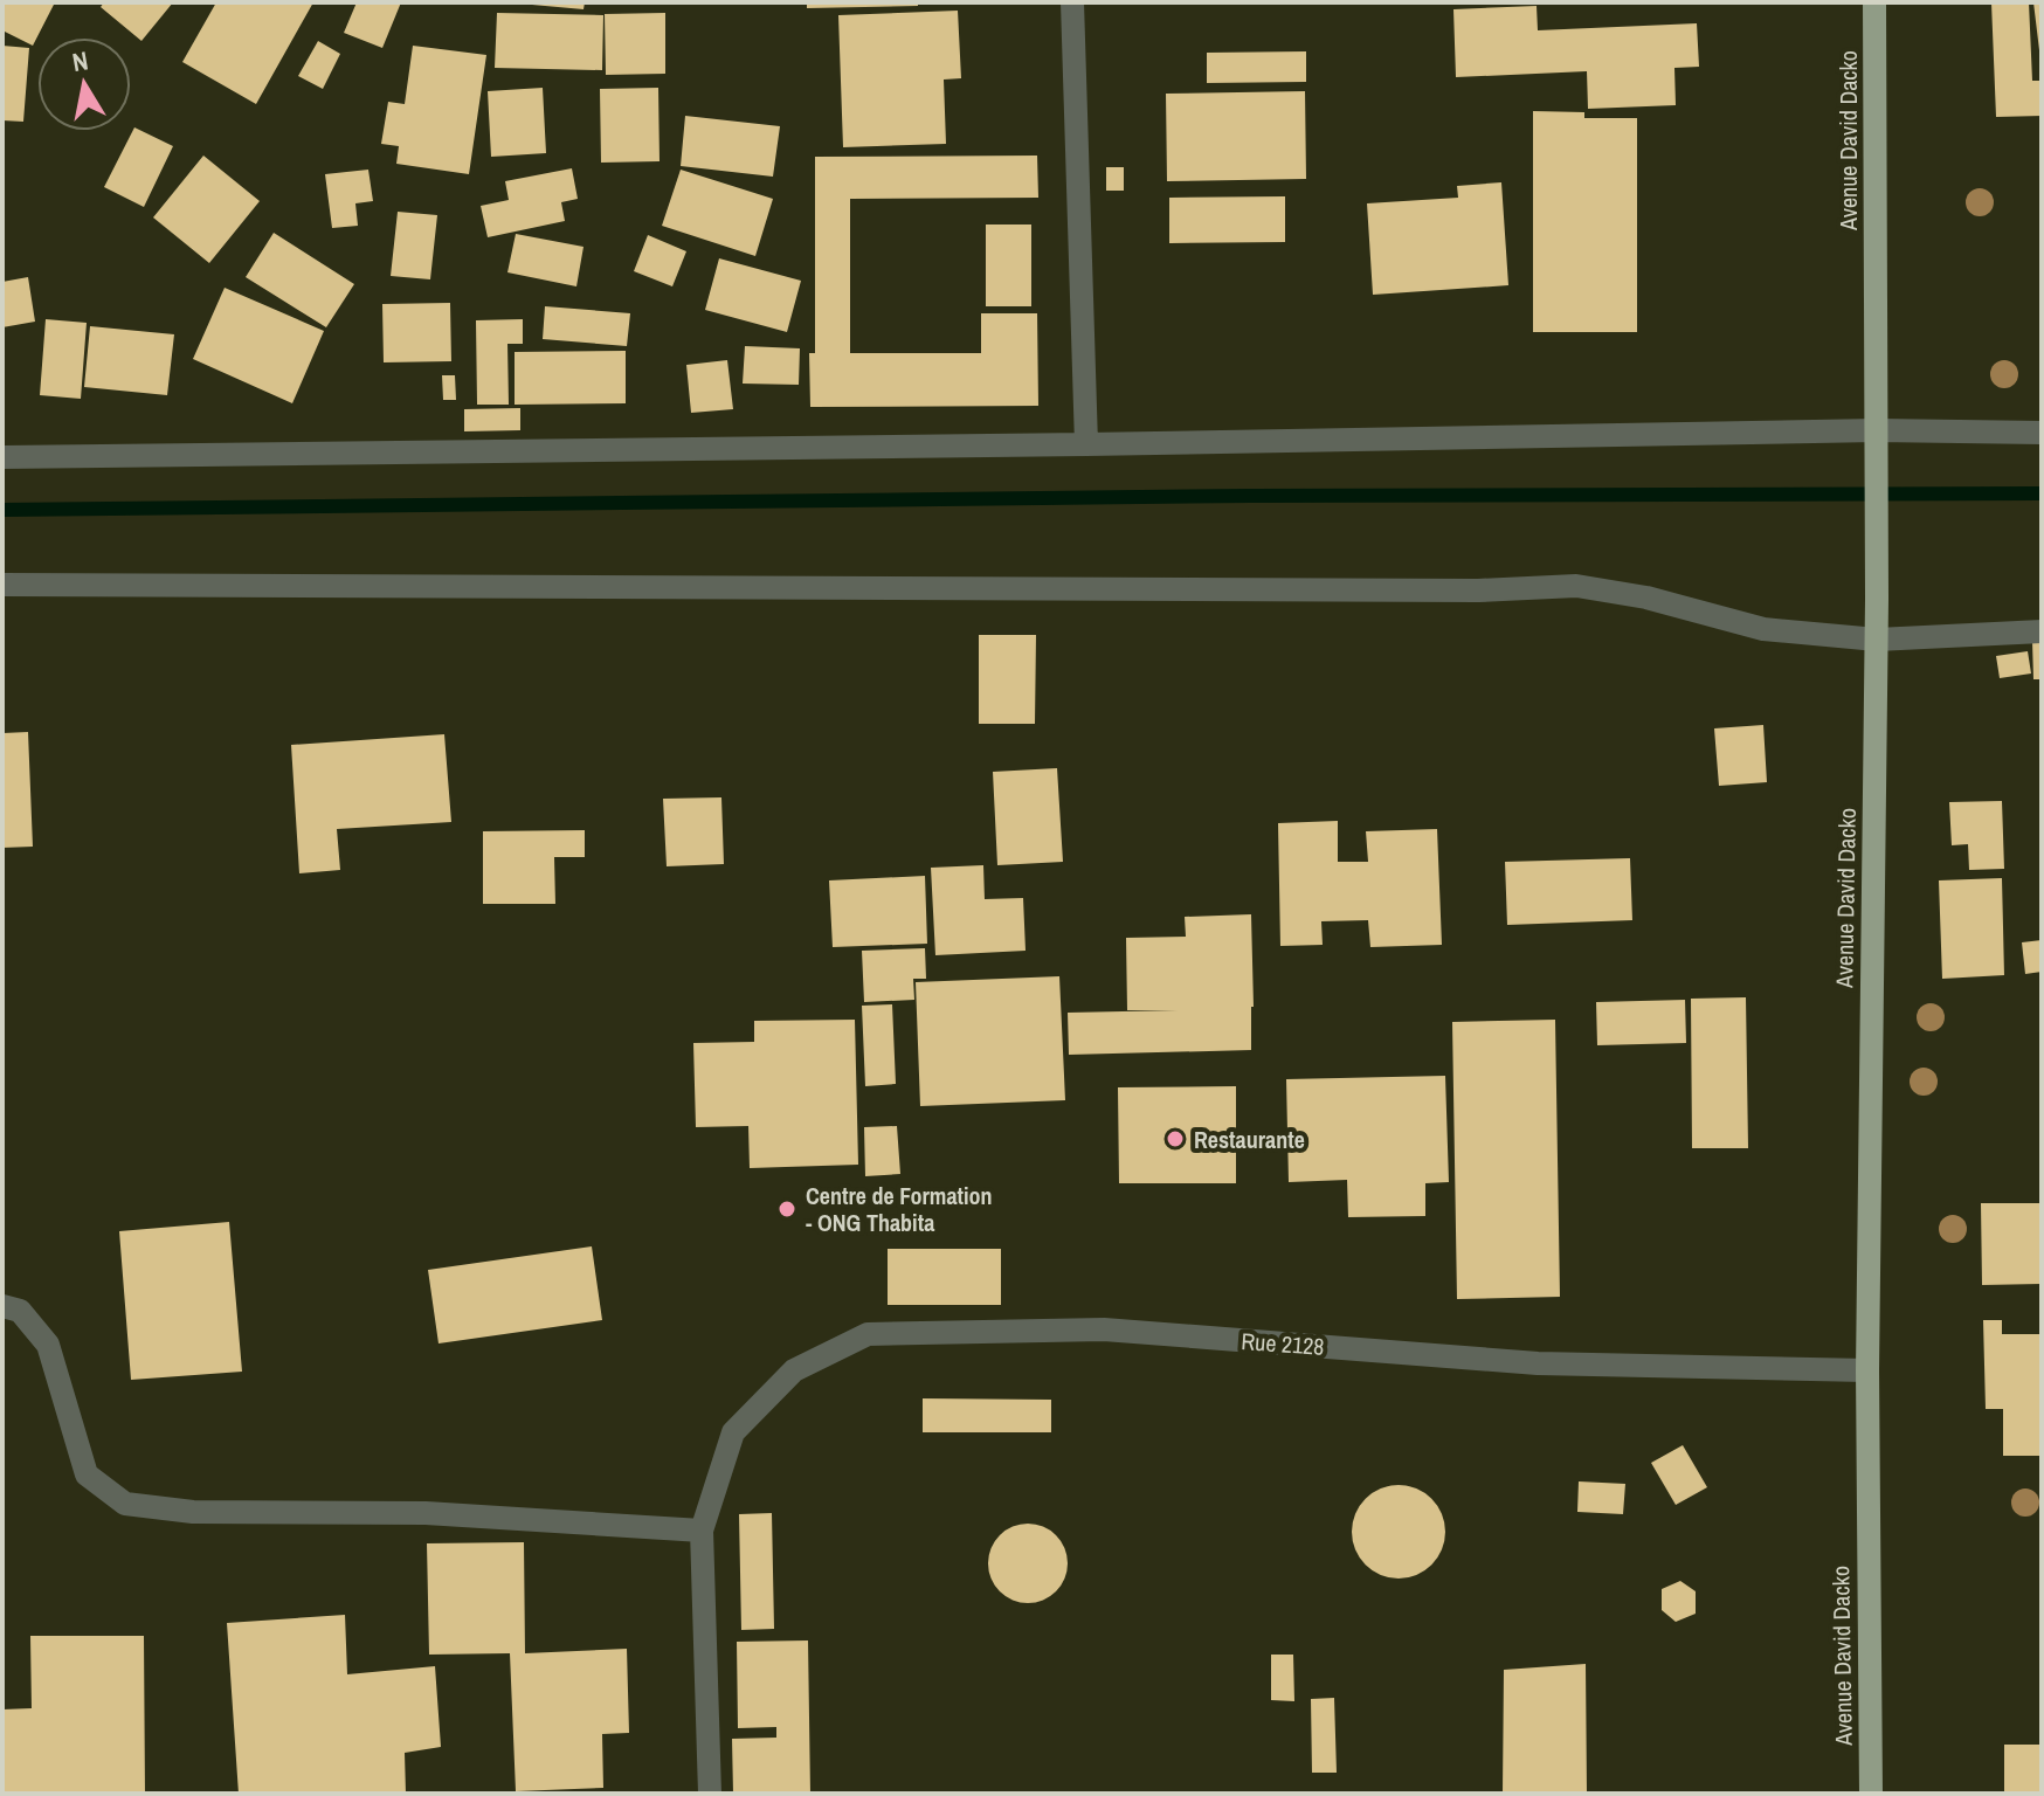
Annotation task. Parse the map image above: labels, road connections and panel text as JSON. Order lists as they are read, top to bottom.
{
  "streets": {
    "main road": ["Avenue David Dacko"],
    "street": ["Rue 2128"]
  },
  "crossings": [
    ["Avenue David Dacko", "Rue 2128"]
  ],
  "places": ["Restaurante", "Centre de Formation - ONG Thabita"],
  "north": "top"
}
